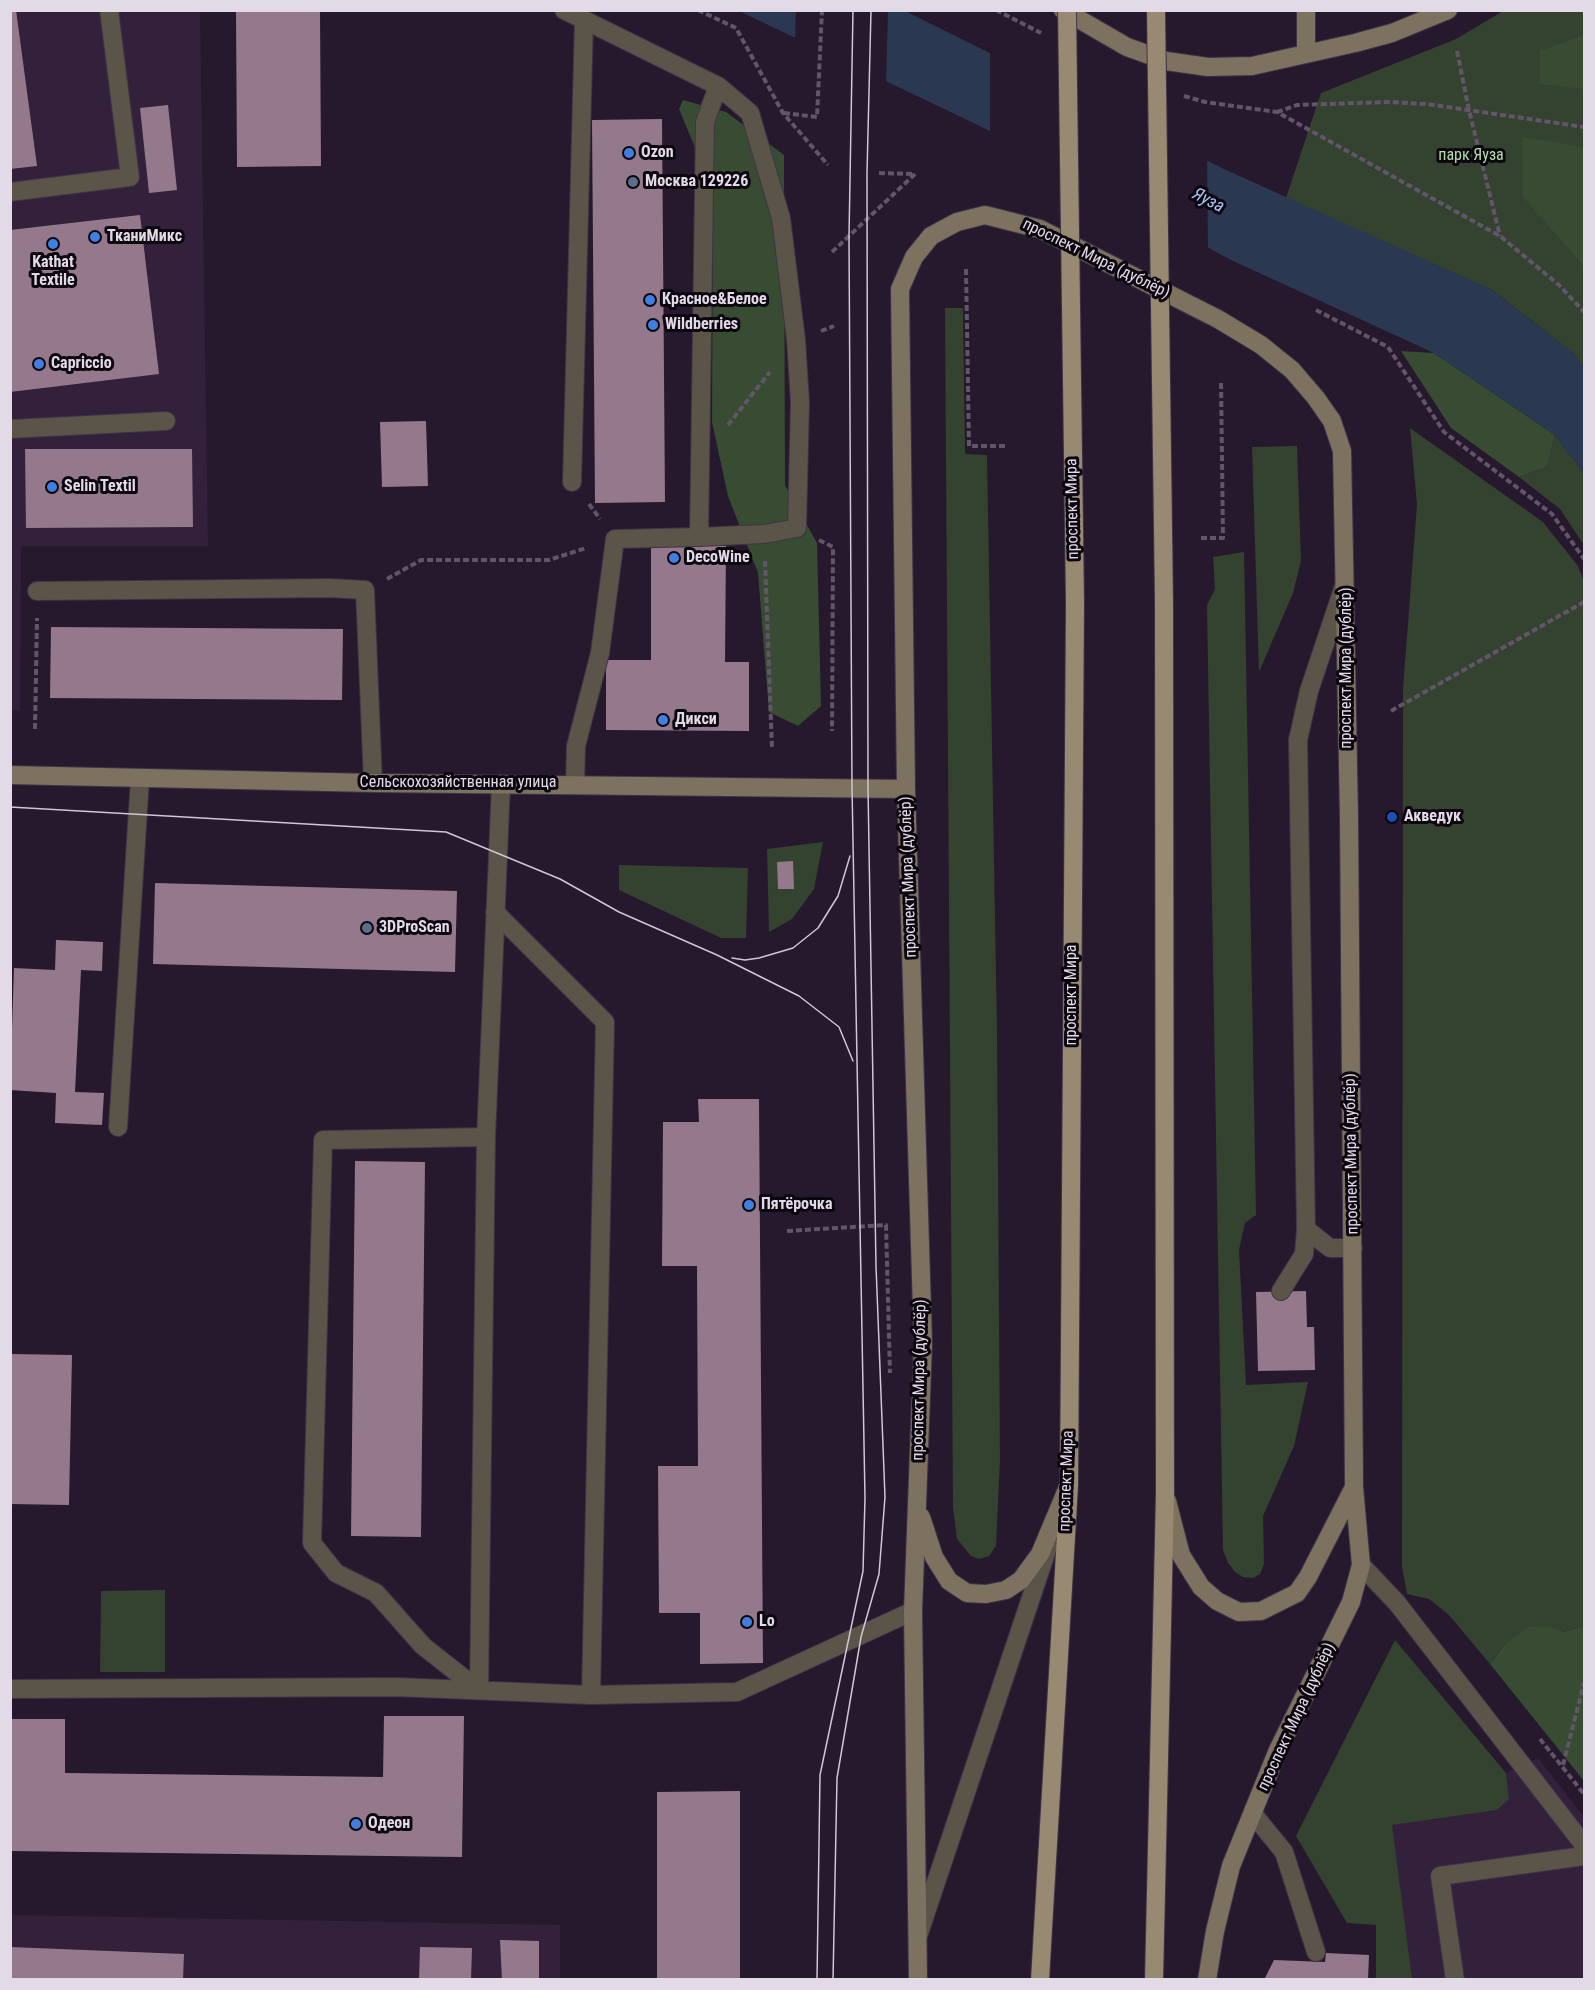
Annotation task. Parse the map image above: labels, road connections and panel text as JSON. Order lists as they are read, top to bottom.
{
  "streets": {
    "main road": ["проспект Мира (дублёр)", "проспект Мира", "Сельскохозяйственная улица"]
  },
  "crossings": [
    ["проспект Мира (дублёр)", "проспект Мира"],
    ["проспект Мира (дублёр)", "Сельскохозяйственная улица"]
  ],
  "water": ["Яуза"],
  "parks": ["парк Яуза"],
  "places": [
    "Ozon",
    "Москва 129226",
    "ТканиМикс",
    "Kathat Textile",
    "Красное&Белое",
    "Wildberries",
    "Capriccio",
    "Selin Textil",
    "DecoWine",
    "Дикси",
    "Акведук",
    "3DProScan",
    "Пятёрочка",
    "Lo",
    "Одеон"
  ]
}
